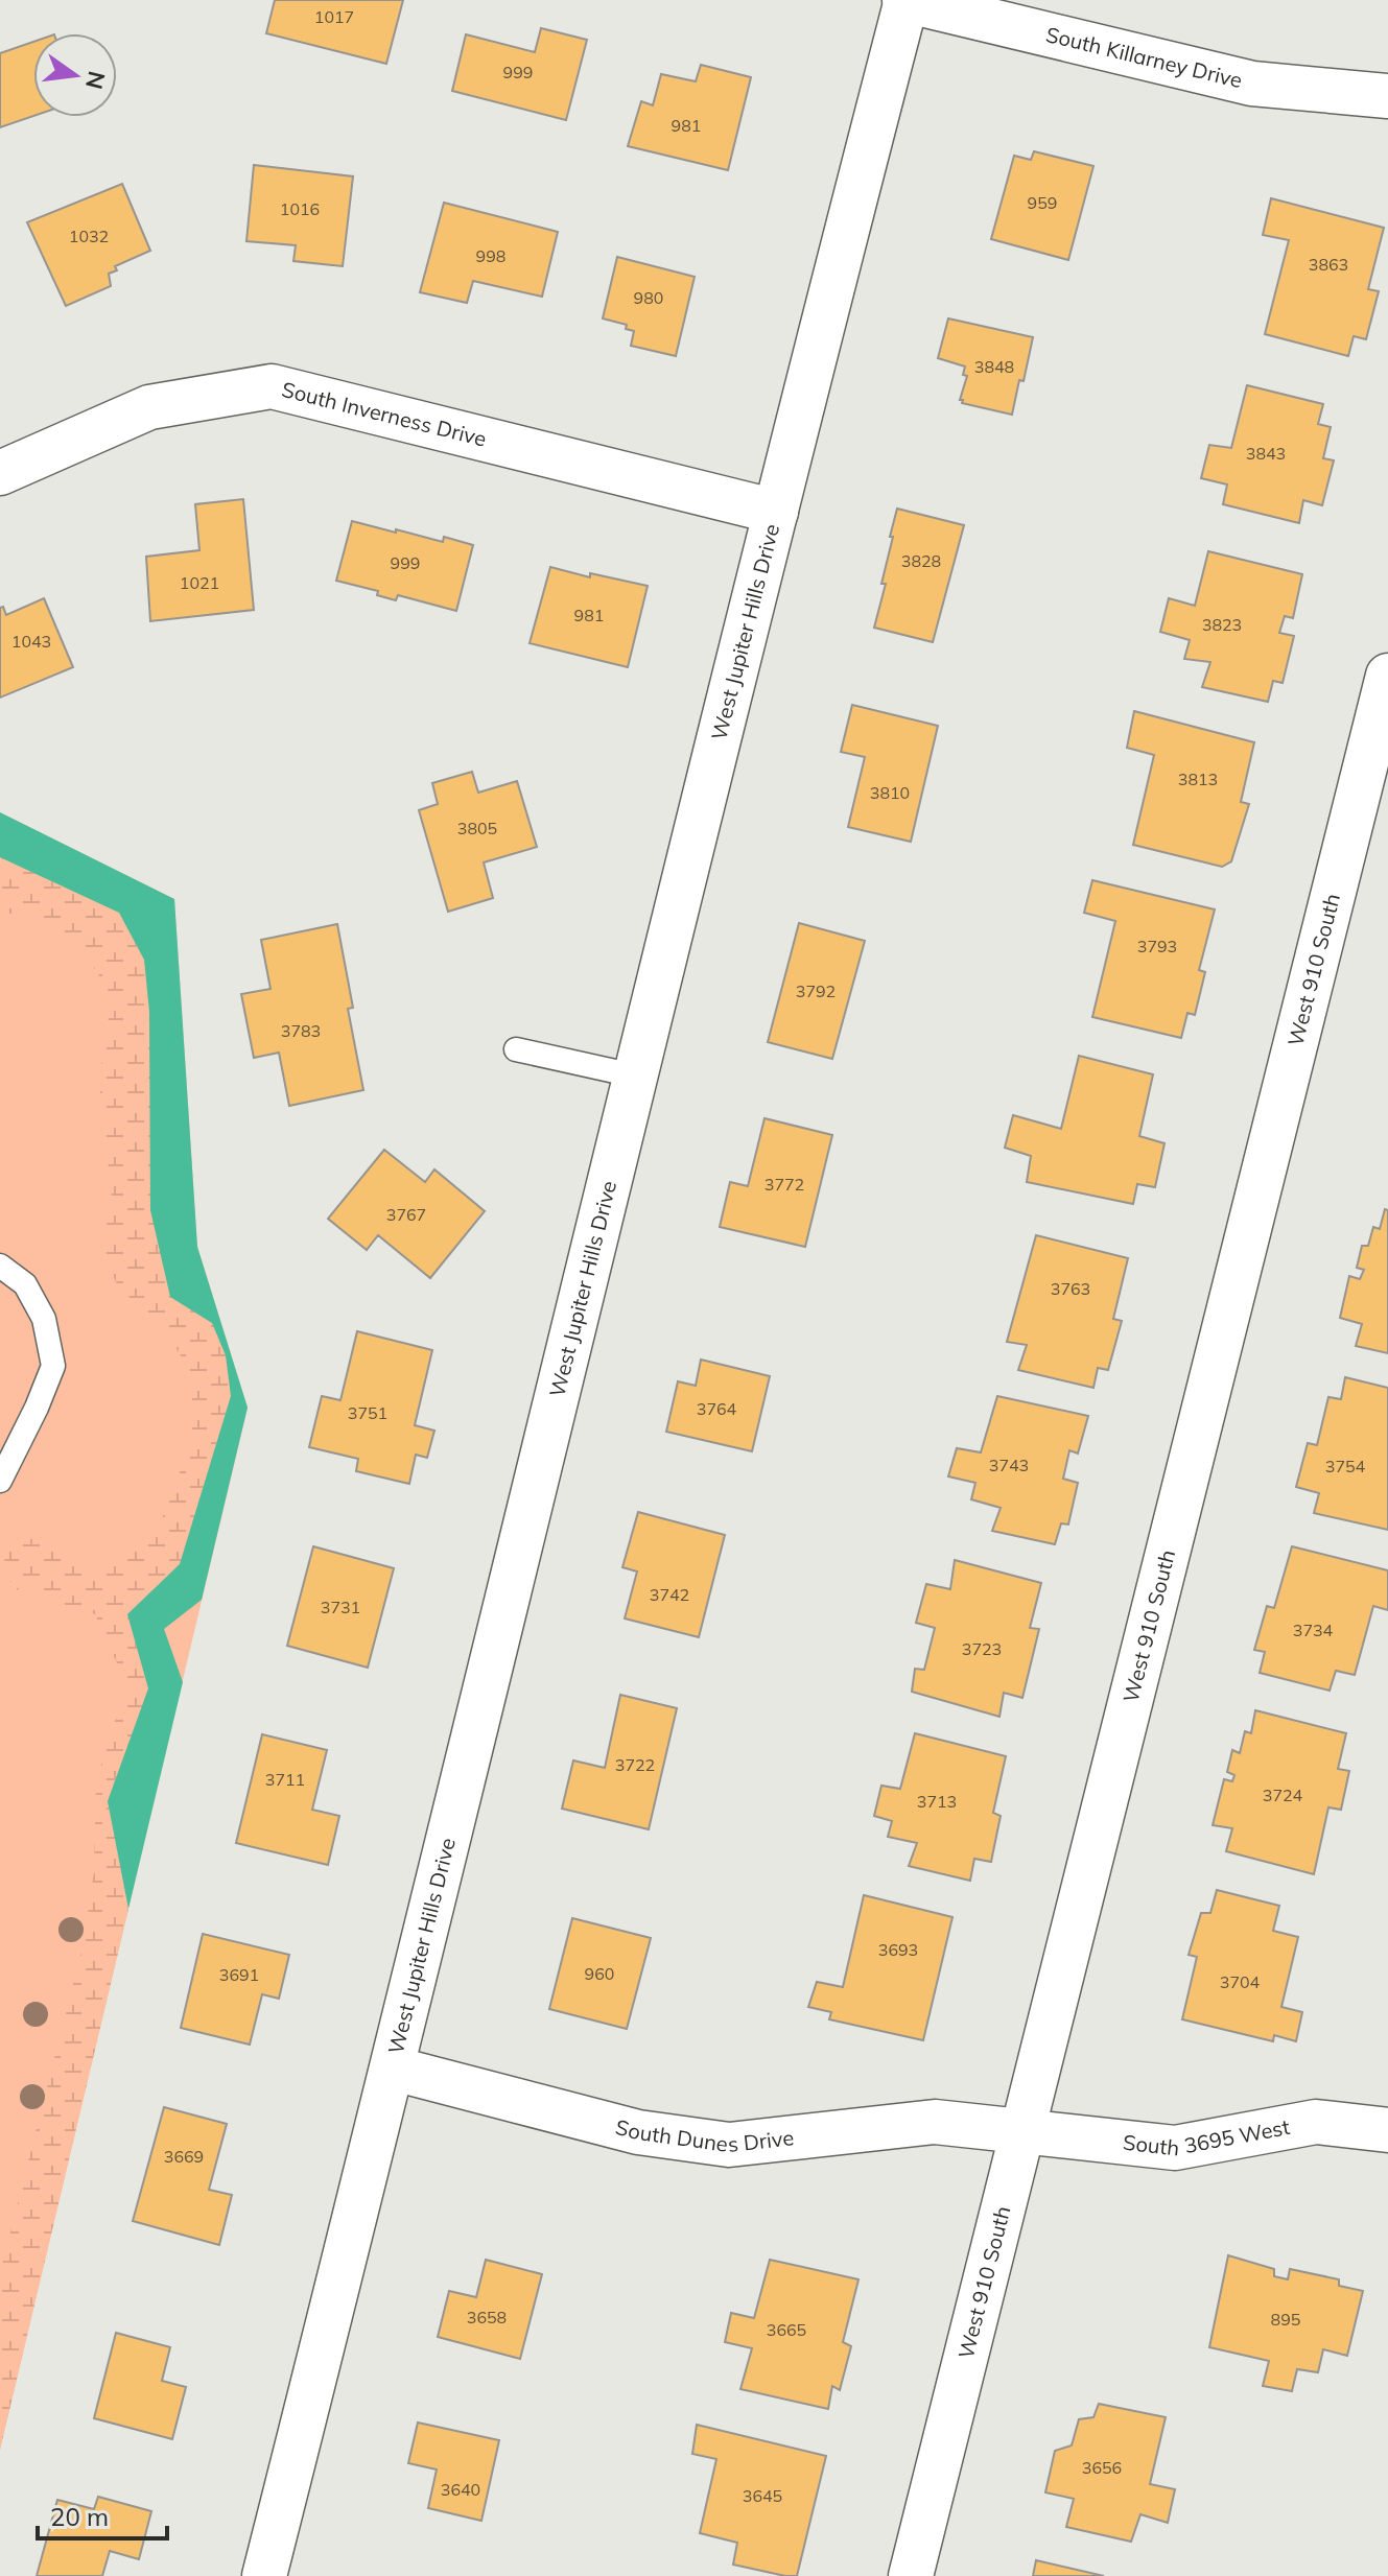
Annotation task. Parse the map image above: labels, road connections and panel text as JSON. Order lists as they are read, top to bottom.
{
  "streets": {
    "street": [
      "South Killarney Drive",
      "South Inverness Drive",
      "West Jupiter Hills Drive",
      "West 910 South",
      "South Dunes Drive",
      "South 3695 West"
    ]
  },
  "crossings": [
    ["South Killarney Drive", "West Jupiter Hills Drive"],
    ["South Inverness Drive", "West Jupiter Hills Drive"],
    ["West Jupiter Hills Drive", "South Dunes Drive"],
    ["West 910 South", "South Dunes Drive"],
    ["West 910 South", "South 3695 West"],
    ["South Dunes Drive", "South 3695 West"]
  ],
  "house_numbers": [
    "1017",
    "999",
    "981",
    "959",
    "1016",
    "1032",
    "998",
    "3863",
    "980",
    "3848",
    "3843",
    "3828",
    "999",
    "1021",
    "981",
    "3823",
    "1043",
    "3813",
    "3810",
    "3805",
    "3793",
    "3792",
    "3783",
    "3772",
    "3767",
    "3763",
    "3764",
    "3751",
    "3743",
    "3754",
    "3742",
    "3731",
    "3734",
    "3723",
    "3722",
    "3711",
    "3724",
    "3713",
    "3693",
    "960",
    "3691",
    "3704",
    "3669",
    "3658",
    "895",
    "3665",
    "3656",
    "3640",
    "3645"
  ],
  "scale_bar": "20 m",
  "north": "right"
}
